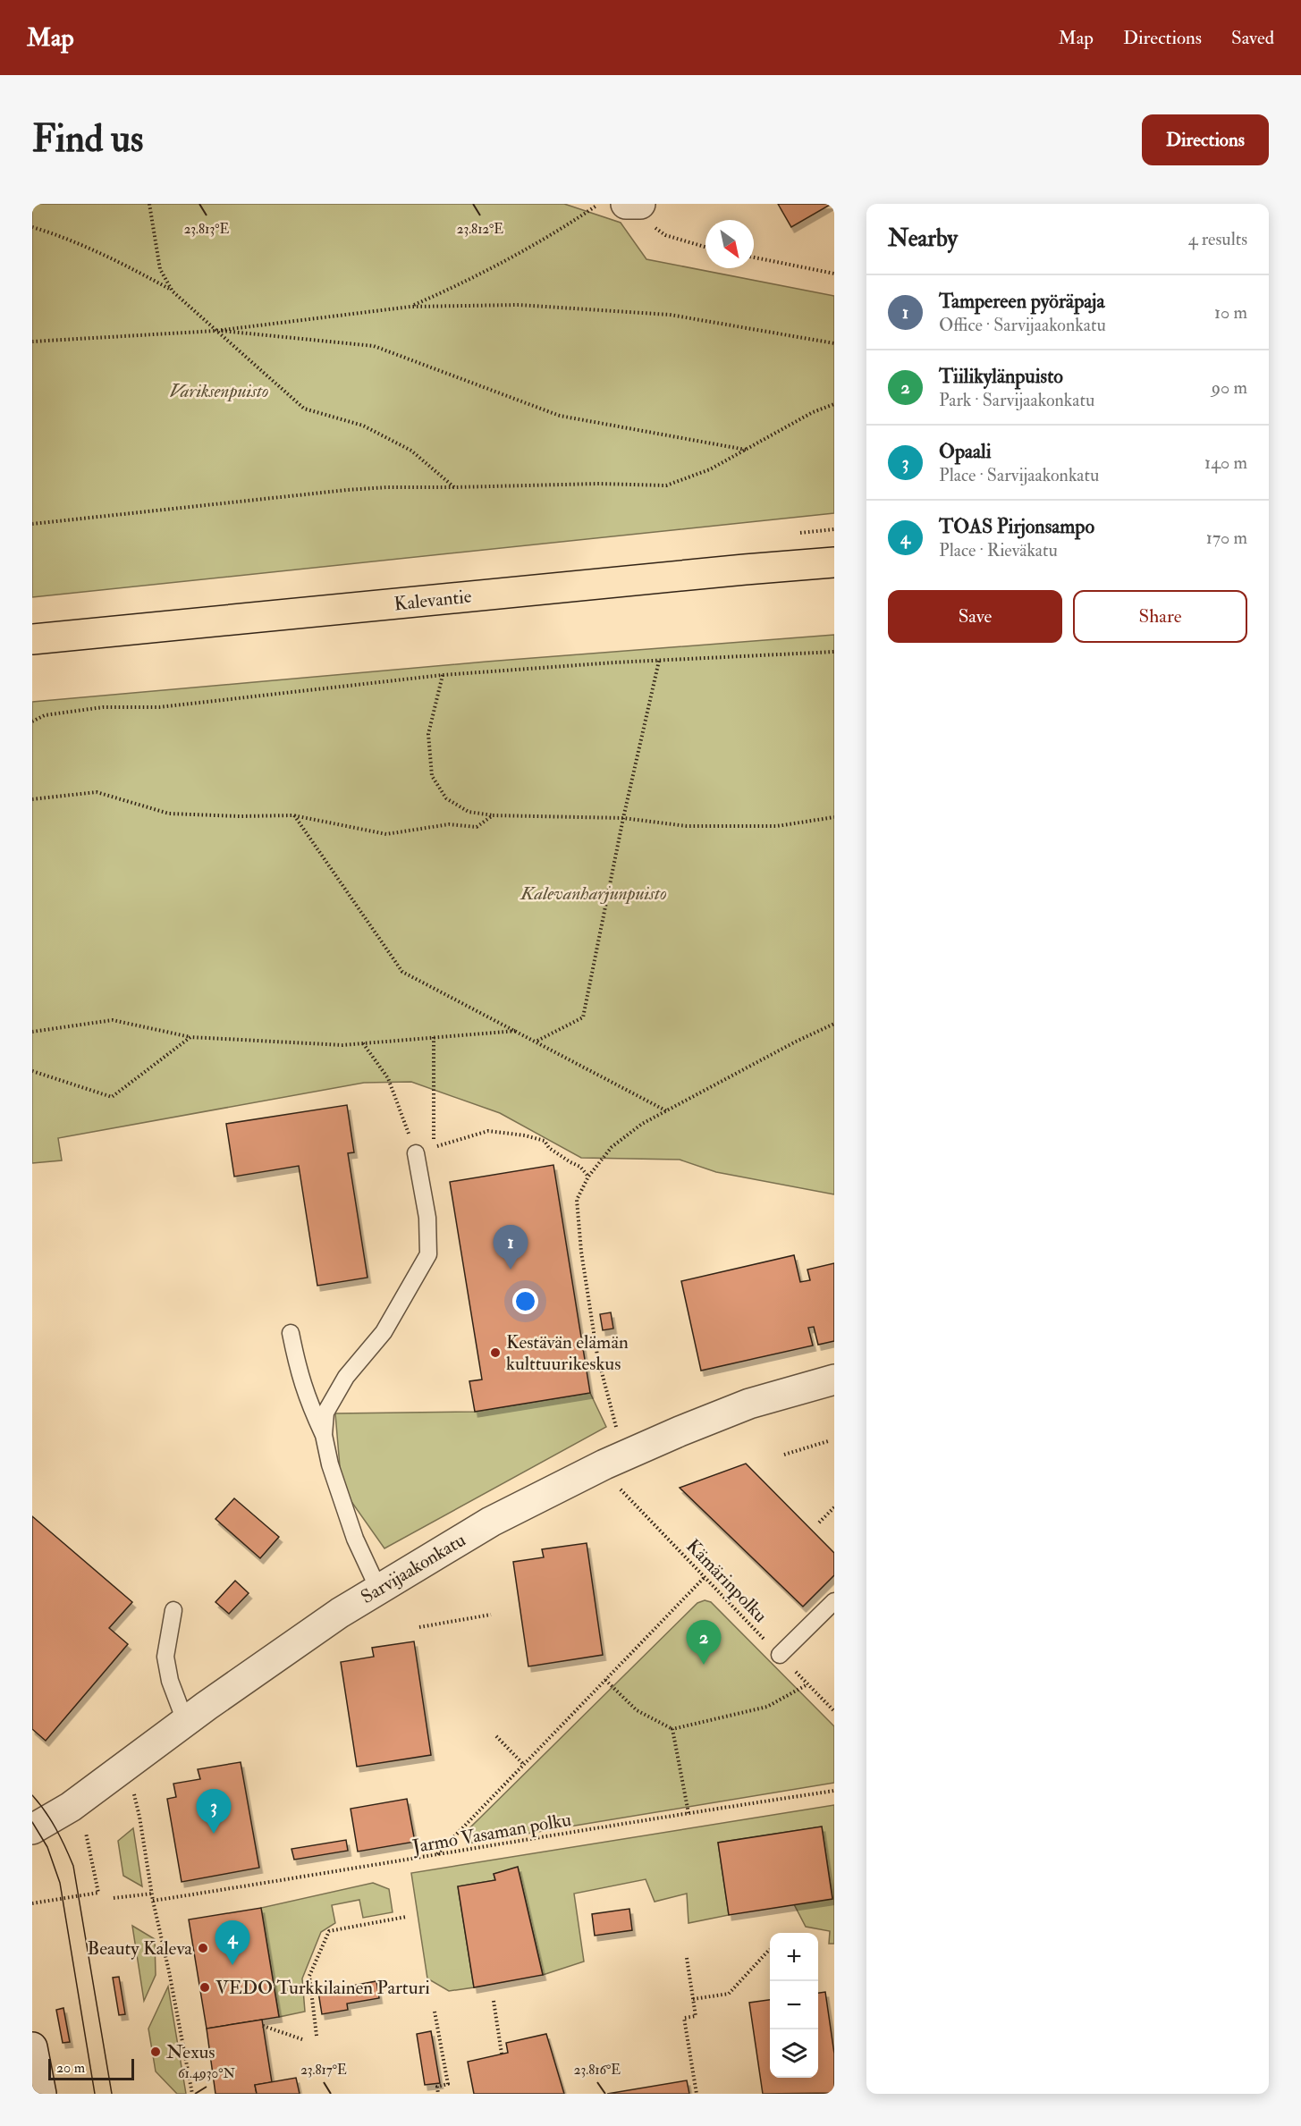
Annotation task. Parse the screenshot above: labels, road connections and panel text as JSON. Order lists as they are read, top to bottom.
{
  "streets": {
    "main road": ["Kalevantie"],
    "street": ["Sarvijaakonkatu"],
    "path": ["Kämärinpolku", "Jarmo Vasaman polku"]
  },
  "crossings": [
    ["Sarvijaakonkatu", "Kämärinpolku"]
  ],
  "parks": ["Variksenpuisto", "Kalevanharjunpuisto"],
  "places": [
    "Kestävän elämän kulttuurikeskus",
    "Beauty Kaleva",
    "VEDO Turkkilainen Parturi",
    "Nexus"
  ],
  "scale_bar": "20 m",
  "north": "bottom right",
  "page": {
    "header": "Map",
    "nav": ["Map", "Directions", "Saved"],
    "buttons": [
      "Directions",
      ["Save", "Share"]
    ],
    "title": "Find us",
    "heading": ["Nearby", "4 results"],
    "list": [
      {
        "mark": "1",
        "name": "Tampereen pyöräpaja",
        "note": "Office · Sarvijaakonkatu",
        "value": "10 m"
      },
      {
        "mark": "2",
        "name": "Tiilikylänpuisto",
        "note": "Park · Sarvijaakonkatu",
        "value": "90 m"
      },
      {
        "mark": "3",
        "name": "Opaali",
        "note": "Place · Sarvijaakonkatu",
        "value": "140 m"
      },
      {
        "mark": "4",
        "name": "TOAS Pirjonsampo",
        "note": "Place · Rieväkatu",
        "value": "170 m"
      }
    ],
    "pins": [
      "1",
      "2",
      "3",
      "4"
    ],
    "map_buttons": ["+", "−"],
    "scale": "20 m"
  },
  "coordinates": [
    "23.813°E",
    "23.812°E",
    "23.817°E",
    "23.816°E",
    "61.4930°N"
  ]
}
